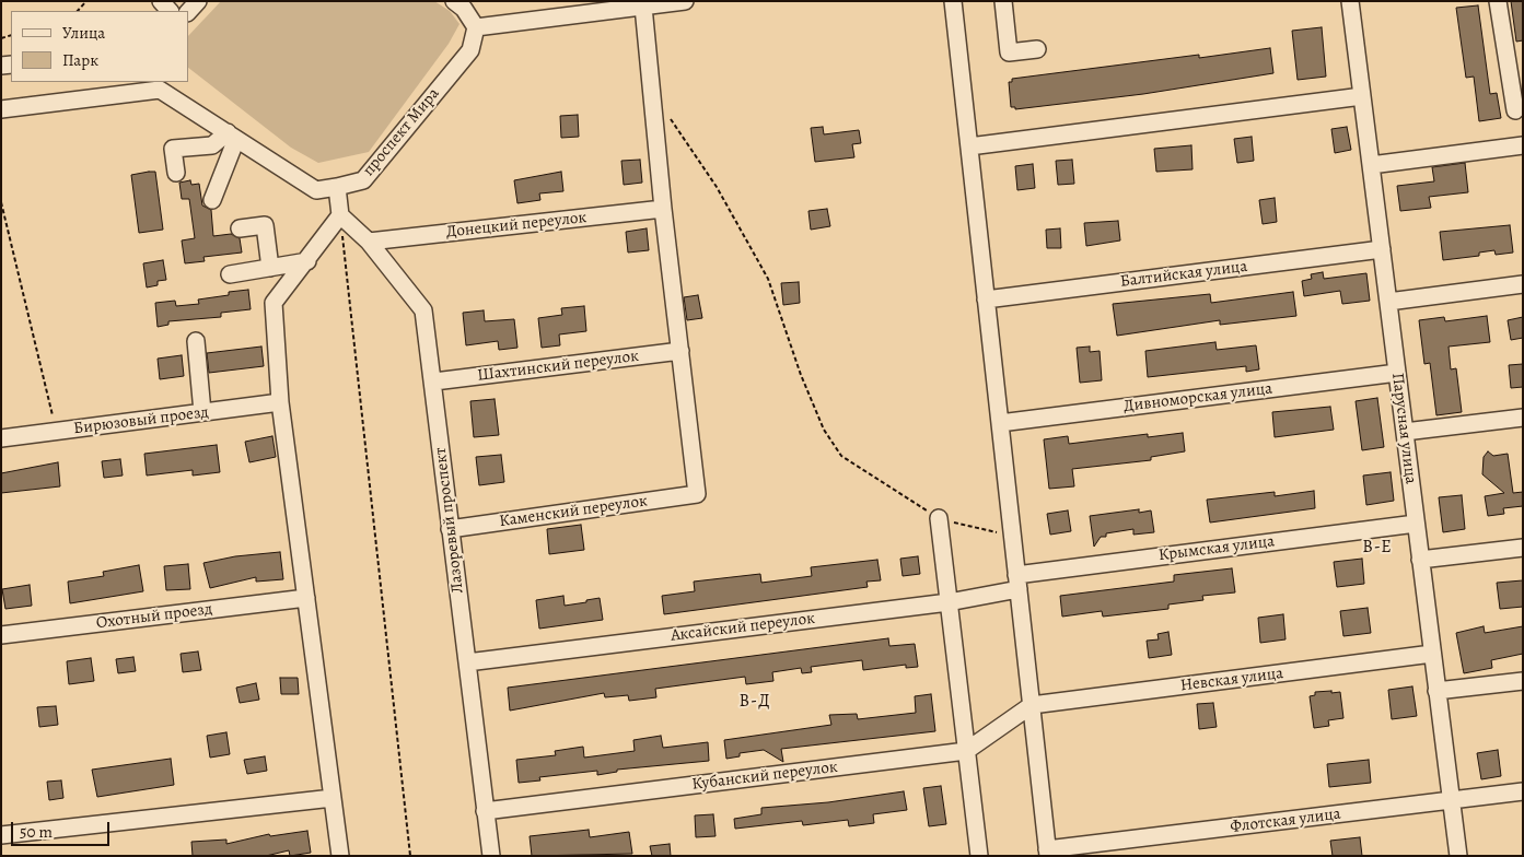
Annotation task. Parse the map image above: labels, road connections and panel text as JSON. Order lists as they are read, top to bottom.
{
  "streets": {
    "street": [
      "проспект Мира",
      "Донецкий переулок",
      "Балтийская улица",
      "Шахтинский переулок",
      "Дивноморская улица",
      "Бирюзовый проезд",
      "Парусная улица",
      "Каменский переулок",
      "Лазоревый проспект",
      "Крымская улица",
      "Охотный проезд",
      "Аксайский переулок",
      "Невская улица",
      "Кубанский переулок",
      "Флотская улица"
    ]
  },
  "crossings": [
    ["Донецкий переулок", "Лазоревый проспект"],
    ["Балтийская улица", "Парусная улица"],
    ["Шахтинский переулок", "Каменский переулок"],
    ["Шахтинский переулок", "Лазоревый проспект"],
    ["Дивноморская улица", "Парусная улица"],
    ["Парусная улица", "Крымская улица"],
    ["Парусная улица", "Невская улица"],
    ["Парусная улица", "Флотская улица"],
    ["Каменский переулок", "Лазоревый проспект"],
    ["Лазоревый проспект", "Аксайский переулок"],
    ["Лазоревый проспект", "Кубанский переулок"],
    ["Крымская улица", "Аксайский переулок"],
    ["Невская улица", "Кубанский переулок"]
  ],
  "districts": ["В-Е", "В-Д"],
  "legend": ["Улица", "Парк"],
  "scale_bar": "50 m"
}
